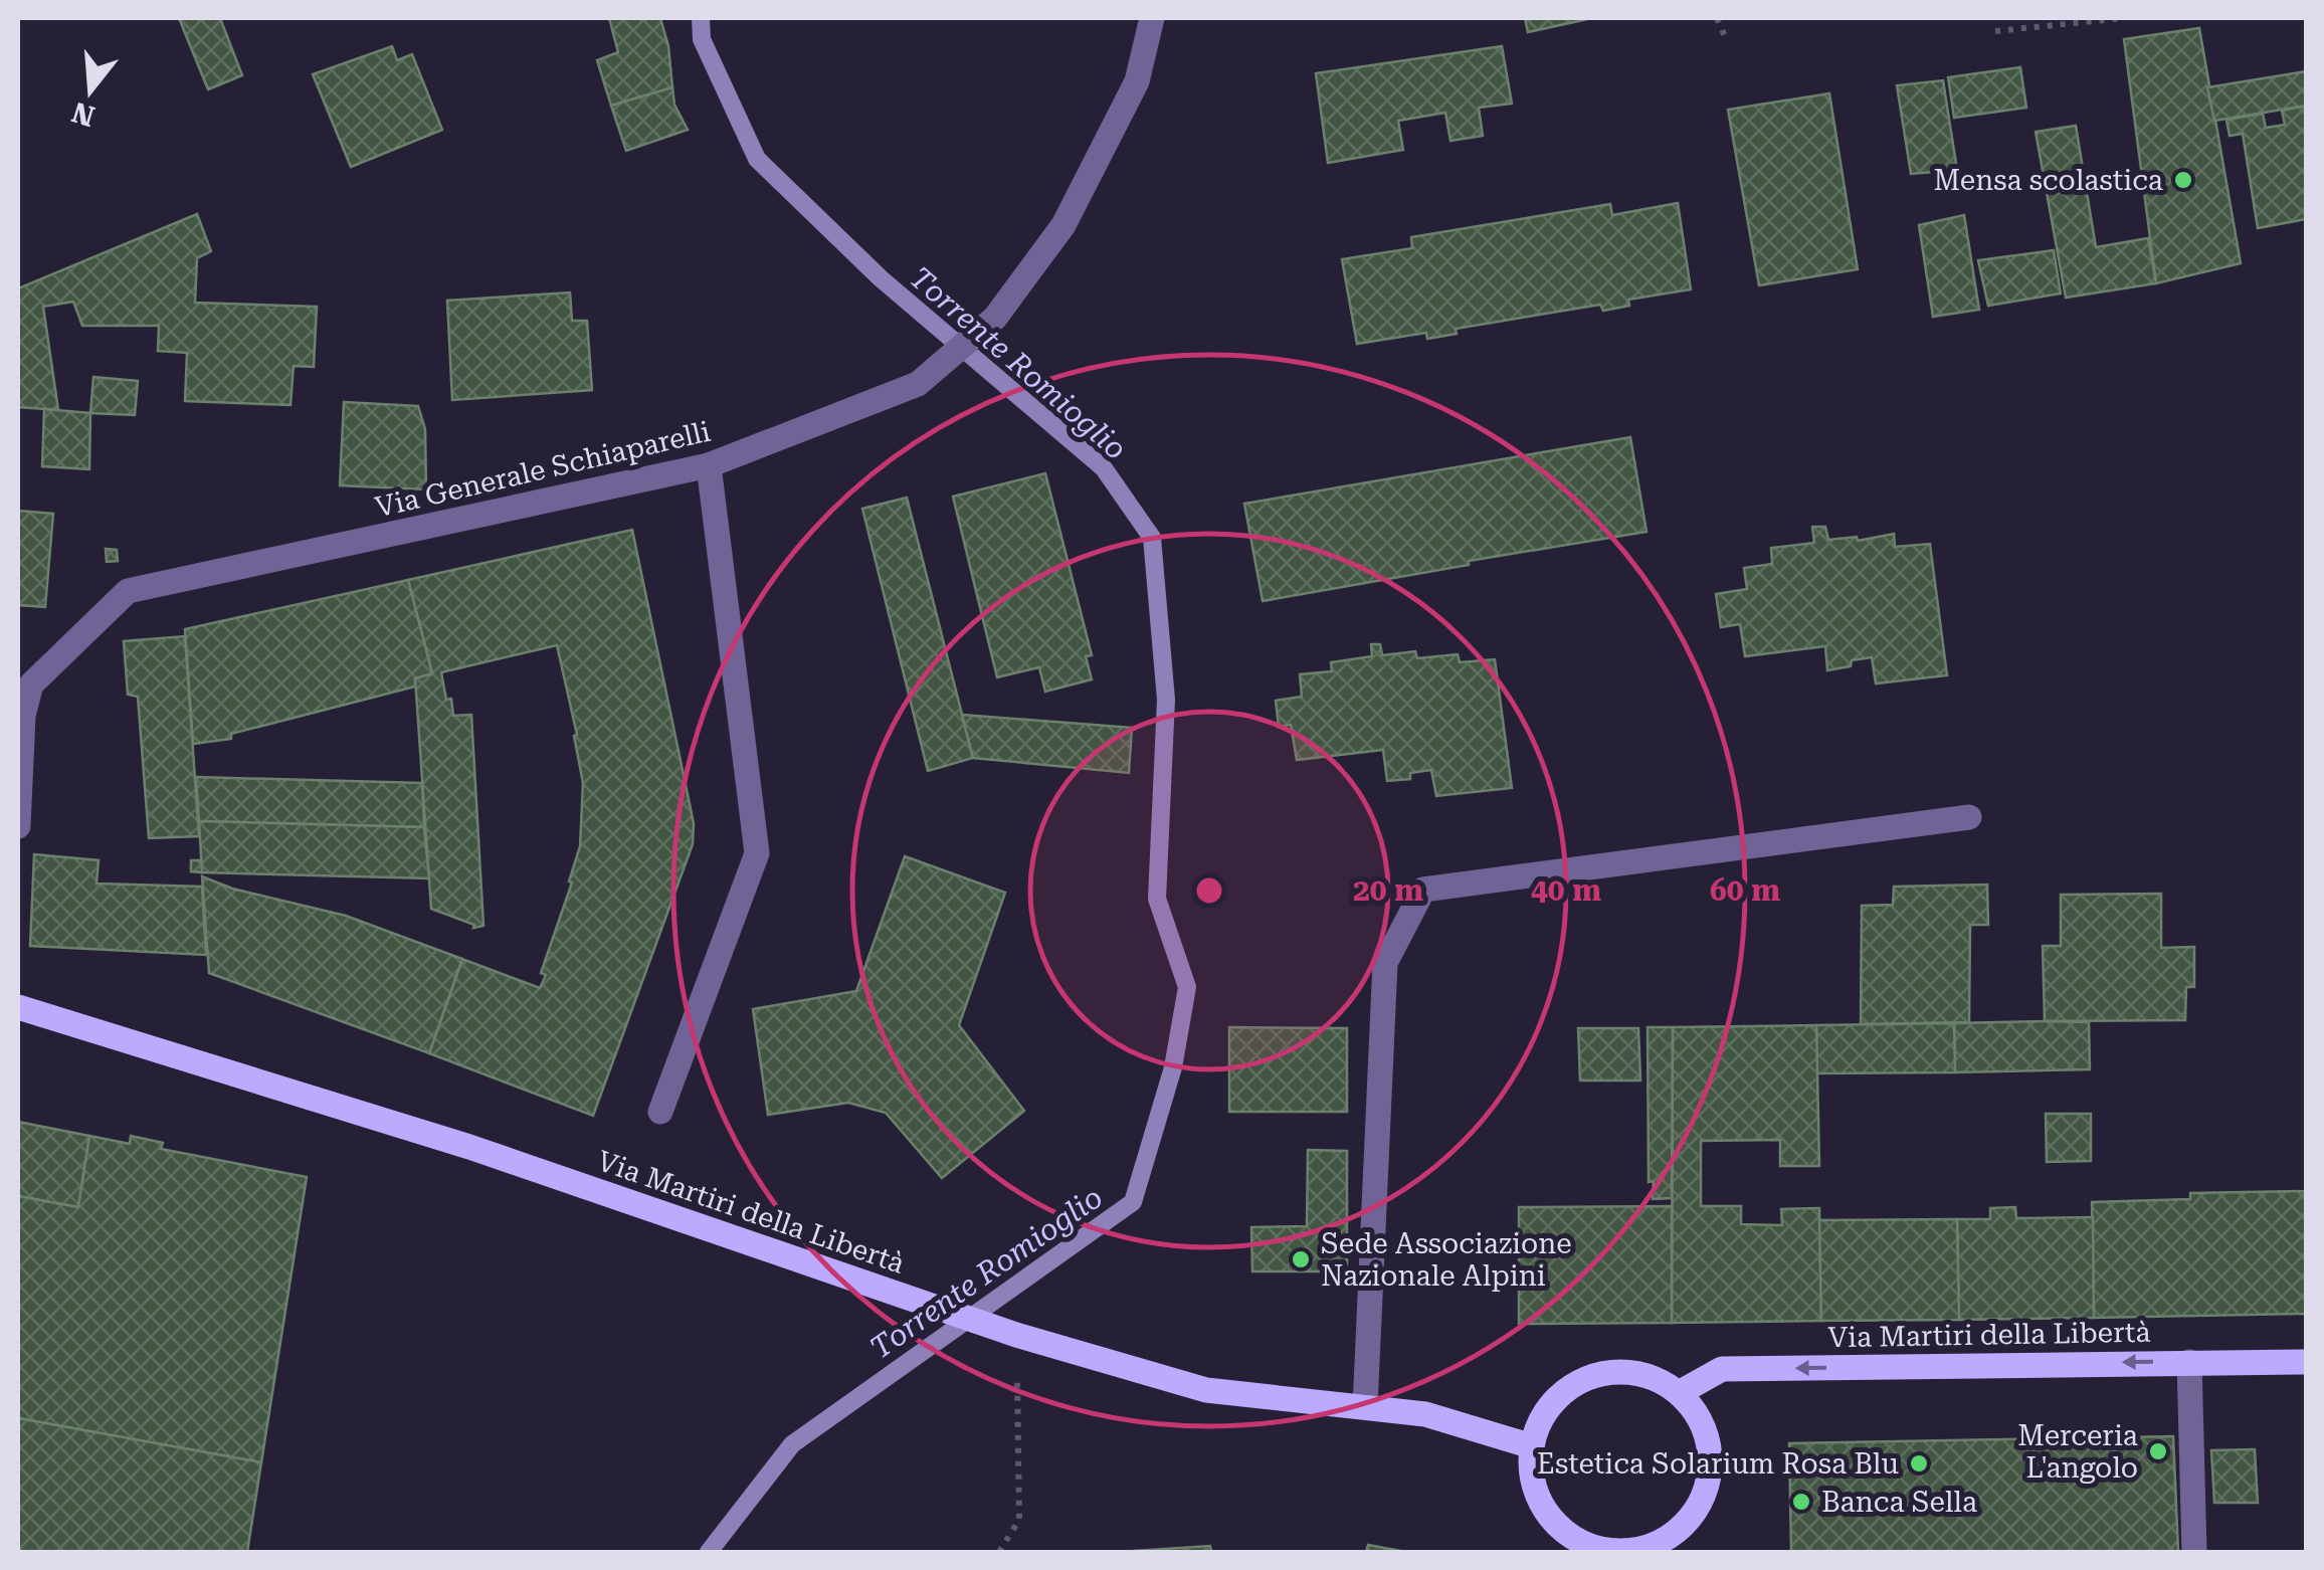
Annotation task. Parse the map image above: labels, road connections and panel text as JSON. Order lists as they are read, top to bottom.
{
  "streets": {
    "main road": ["Via Martiri della Libertà"],
    "street": ["Via Generale Schiaparelli"]
  },
  "water": ["Torrente Romioglio"],
  "places": [
    "Mensa scolastica",
    "Sede Associazione Nazionale Alpini",
    "Merceria L'angolo",
    "Estetica Solarium Rosa Blu",
    "Banca Sella"
  ],
  "north": "bottom",
  "rings": ["20 m", "40 m", "60 m"]
}
